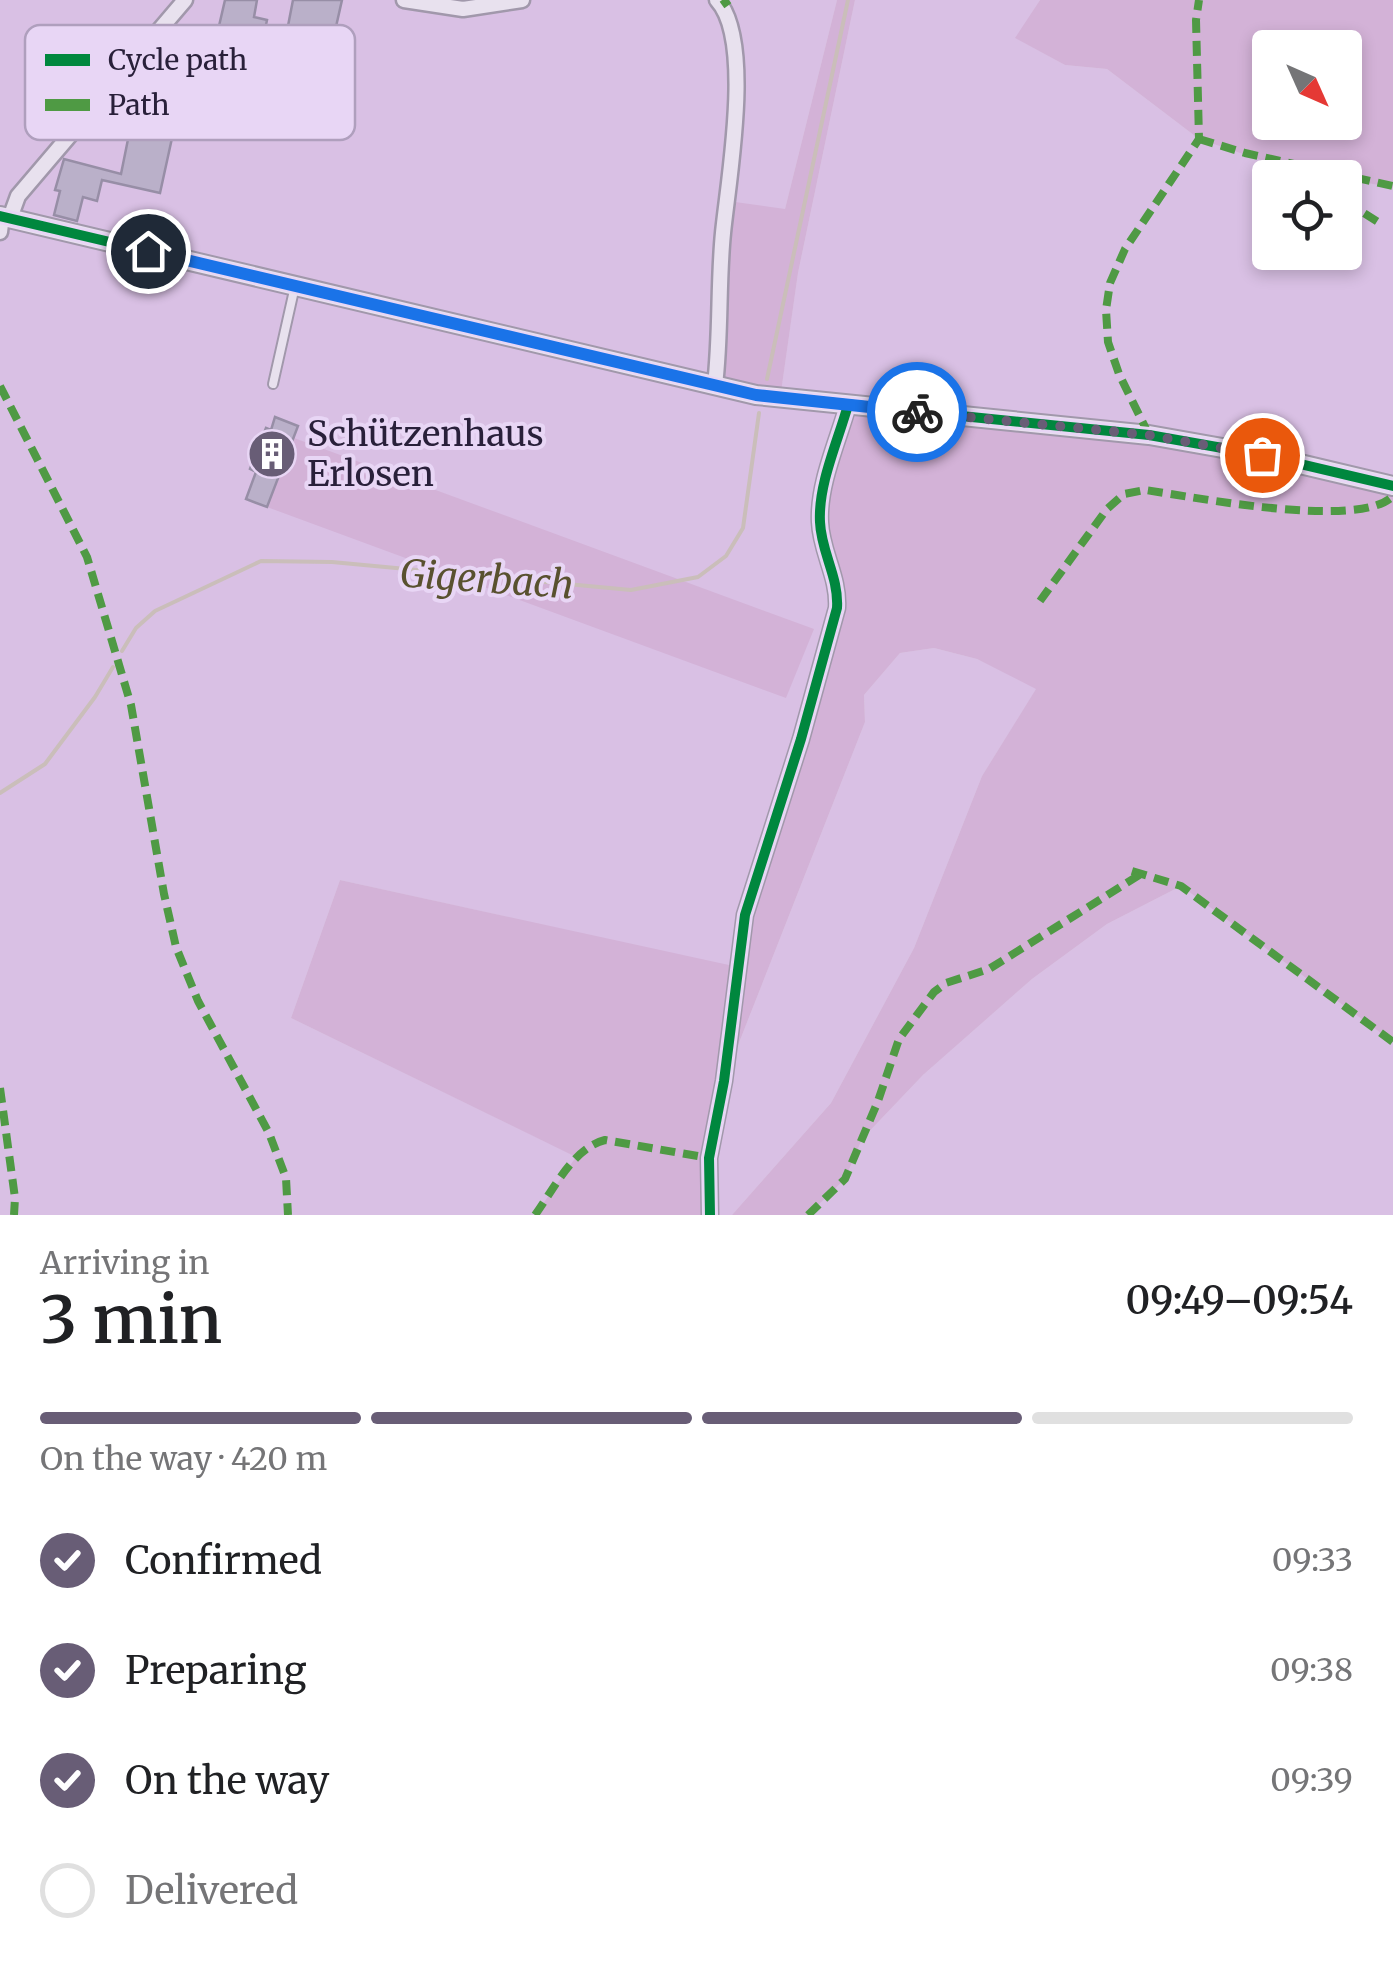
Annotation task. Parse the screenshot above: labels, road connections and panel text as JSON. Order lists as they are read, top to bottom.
{
  "water": ["Gigerbach"],
  "places": {
    "building": ["Schützenhaus Erlosen"]
  },
  "legend": ["Cycle path", "Path"],
  "north": "bottom right",
  "page": {
    "heading": ["3 min", "Arriving in", "09:49–09:54"],
    "bar": "On the way · 420 m",
    "list": [
      ["Confirmed", "09:33"],
      ["Preparing", "09:38"],
      ["On the way", "09:39"],
      "Delivered"
    ]
  }
}
